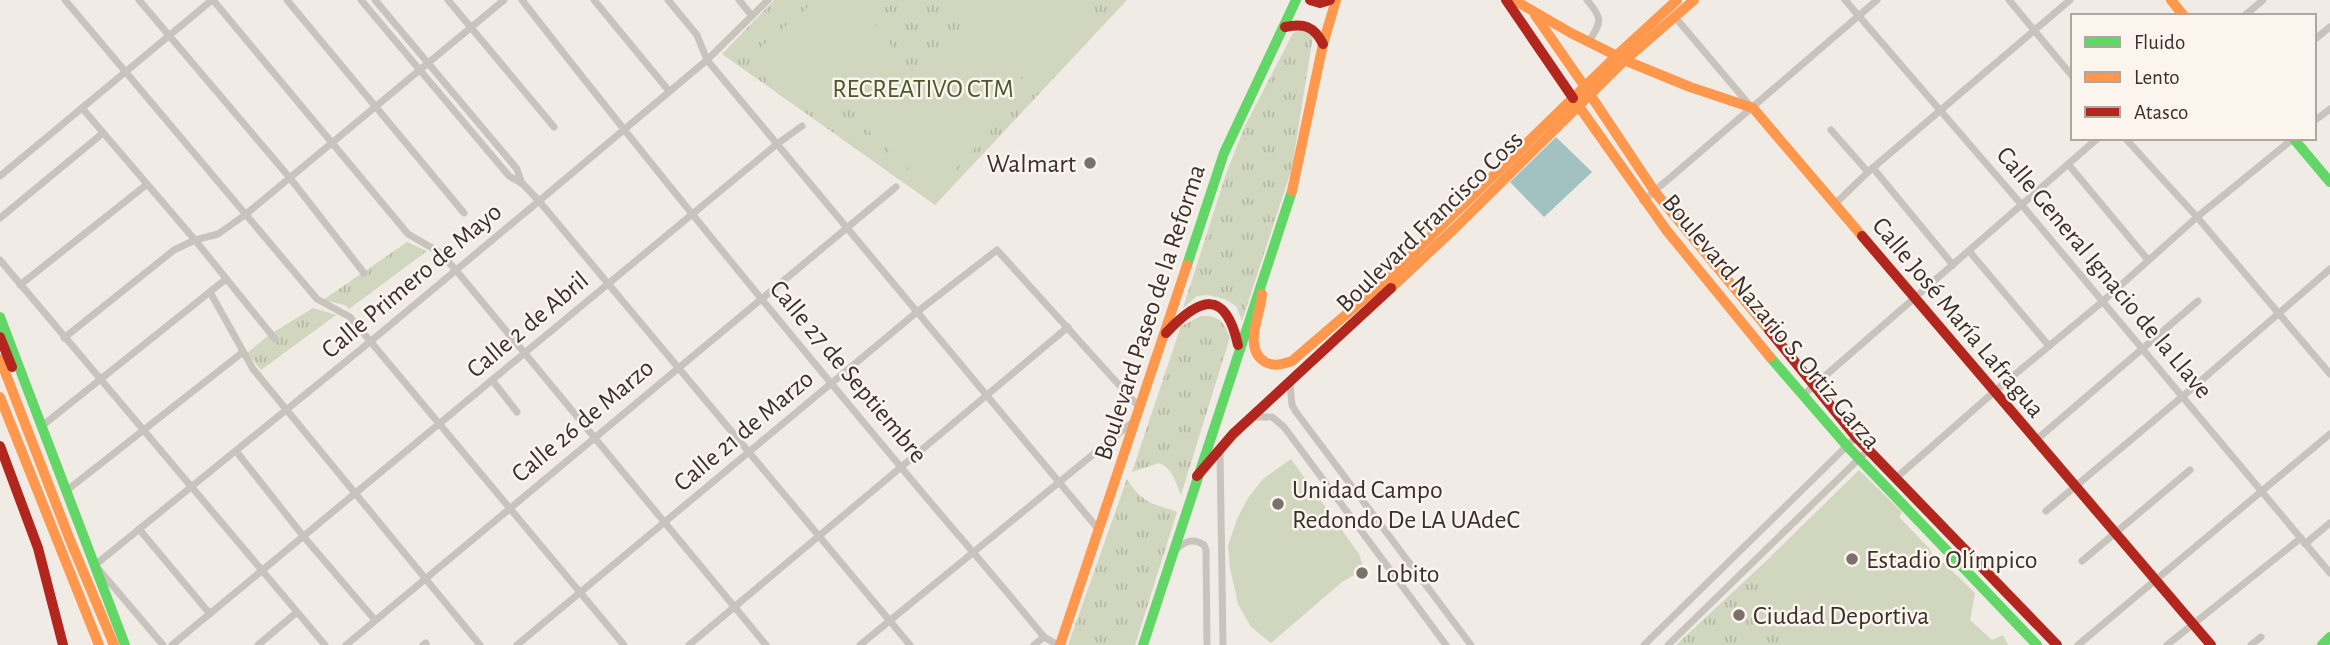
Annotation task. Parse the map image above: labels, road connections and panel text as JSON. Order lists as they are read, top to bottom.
{
  "streets": {
    "main road": [
      "Boulevard Francisco Coss",
      "Boulevard Paseo de la Reforma",
      "Calle José María Lafragua",
      "Boulevard Nazario S. Ortiz Garza"
    ],
    "street": [
      "Calle General Ignacio de la Llave",
      "Calle Primero de Mayo",
      "Calle 2 de Abril",
      "Calle 27 de Septiembre",
      "Calle 26 de Marzo",
      "Calle 21 de Marzo"
    ]
  },
  "crossings": [
    ["Boulevard Francisco Coss", "Calle José María Lafragua"],
    ["Boulevard Francisco Coss", "Boulevard Nazario S. Ortiz Garza"],
    ["Calle Primero de Mayo", "Calle 27 de Septiembre"],
    ["Calle 2 de Abril", "Calle 27 de Septiembre"],
    ["Calle 27 de Septiembre", "Calle 26 de Marzo"],
    ["Calle 27 de Septiembre", "Calle 21 de Marzo"]
  ],
  "parks": ["RECREATIVO CTM"],
  "places": [
    "Walmart",
    "Unidad Campo Redondo De LA UAdeC",
    "Estadio Olímpico",
    "Lobito",
    "Ciudad Deportiva"
  ],
  "legend": ["Fluido", "Lento", "Atasco"]
}
